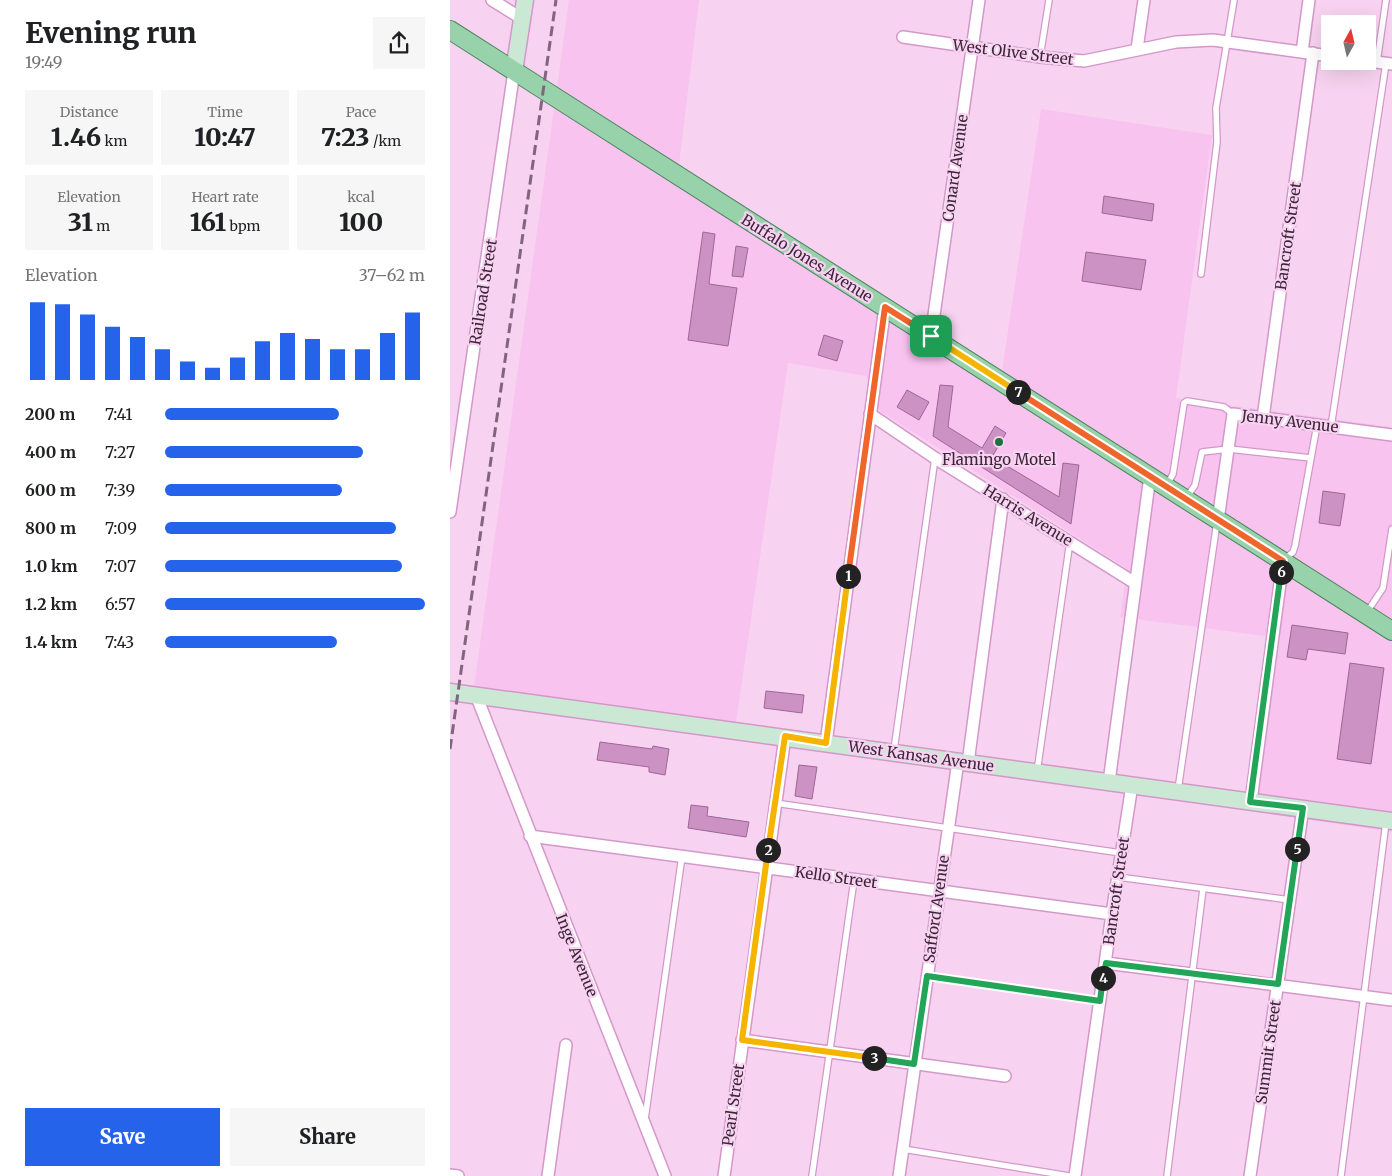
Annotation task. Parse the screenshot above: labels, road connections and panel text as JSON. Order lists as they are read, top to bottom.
{
  "streets": {
    "main road": ["Buffalo Jones Avenue"],
    "street": [
      "West Olive Street",
      "Conard Avenue",
      "Bancroft Street",
      "Railroad Street",
      "Jenny Avenue",
      "Harris Avenue",
      "West Kansas Avenue",
      "Kello Street",
      "Safford Avenue",
      "Inge Avenue",
      "Summit Street",
      "Pearl Street"
    ]
  },
  "crossings": [
    ["West Olive Street", "Conard Avenue"],
    ["West Olive Street", "Bancroft Street"],
    ["Conard Avenue", "Buffalo Jones Avenue"],
    ["Bancroft Street", "Jenny Avenue"],
    ["Bancroft Street", "West Kansas Avenue"],
    ["Bancroft Street", "Kello Street"],
    ["Buffalo Jones Avenue", "Railroad Street"],
    ["Buffalo Jones Avenue", "Jenny Avenue"],
    ["Harris Avenue", "Safford Avenue"],
    ["West Kansas Avenue", "Safford Avenue"],
    ["West Kansas Avenue", "Inge Avenue"],
    ["West Kansas Avenue", "Summit Street"],
    ["West Kansas Avenue", "Pearl Street"],
    ["Kello Street", "Safford Avenue"],
    ["Kello Street", "Inge Avenue"],
    ["Kello Street", "Pearl Street"]
  ],
  "places": ["Flamingo Motel"],
  "north": "top",
  "page": {
    "heading": ["Evening run", "19:49"],
    "stats": [
      ["Distance", "1.46 km"],
      ["Time", "10:47"],
      ["Pace", "7:23 /km"],
      ["Elevation", "31 m"],
      ["Heart rate", "161 bpm"],
      ["kcal", "100"]
    ],
    "chart": ["Elevation", "37–62 m"],
    "pins": [
      "7",
      "6",
      "1",
      "5",
      "2",
      "4",
      "3"
    ],
    "list": [
      {
        "name": "200 m",
        "note": "7:41"
      },
      {
        "name": "400 m",
        "note": "7:27"
      },
      {
        "name": "600 m",
        "note": "7:39"
      },
      {
        "name": "800 m",
        "note": "7:09"
      },
      {
        "name": "1.0 km",
        "note": "7:07"
      },
      {
        "name": "1.2 km",
        "note": "6:57"
      },
      {
        "name": "1.4 km",
        "note": "7:43"
      }
    ],
    "buttons": ["Save", "Share"]
  }
}
